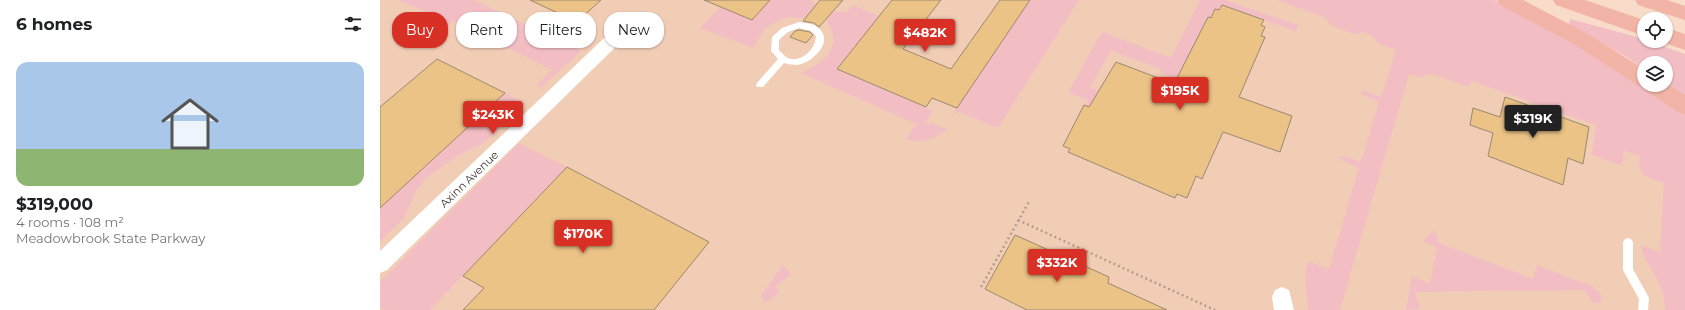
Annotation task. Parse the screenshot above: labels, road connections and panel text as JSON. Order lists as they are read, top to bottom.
{
  "streets": {
    "street": ["Axinn Avenue"]
  },
  "page": {
    "heading": "6 homes",
    "chip": [
      "Buy",
      "Rent",
      "Filters",
      "New"
    ],
    "price": [
      "$482K",
      "$195K",
      "$243K",
      "$319K",
      "$170K",
      "$332K"
    ],
    "list": [
      {
        "name": "$319,000",
        "note": "4 rooms · 108 m² · Meadowbrook State Parkway"
      }
    ]
  }
}
